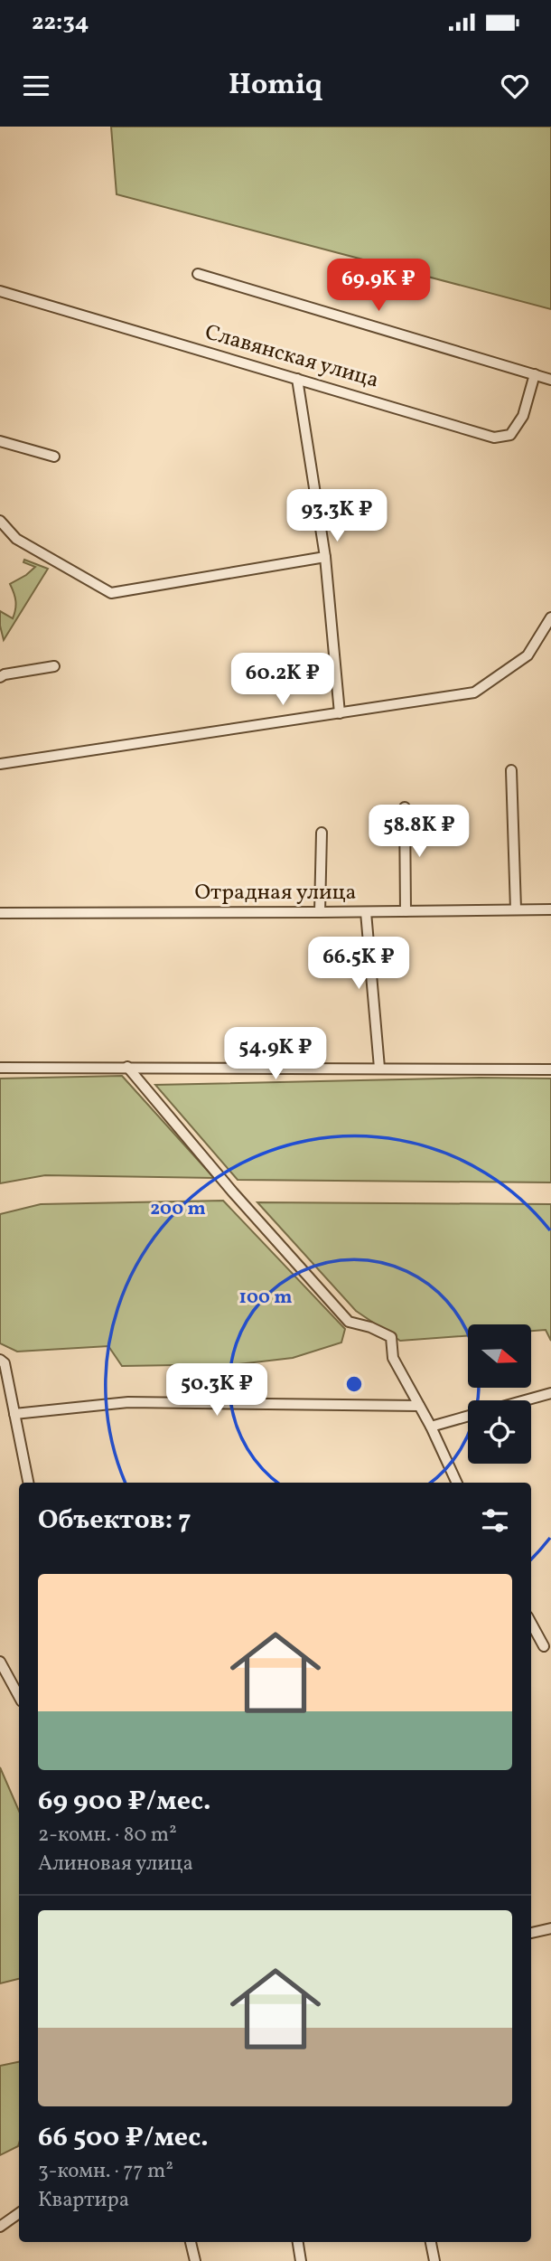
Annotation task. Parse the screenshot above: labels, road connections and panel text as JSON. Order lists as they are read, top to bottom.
{
  "streets": {
    "street": ["Славянская улица", "Отрадная улица"]
  },
  "north": "right",
  "page": {
    "status": "22:34",
    "header": "Homiq",
    "price": [
      "69.9K ₽",
      "93.3K ₽",
      "60.2K ₽",
      "58.8K ₽",
      "66.5K ₽",
      "54.9K ₽",
      "50.3K ₽"
    ],
    "heading": "Объектов: 7",
    "list": [
      {
        "name": "69 900 ₽/мес.",
        "note": "2-комн. · 80 m² · Алиновая улица"
      },
      {
        "name": "66 500 ₽/мес.",
        "note": "3-комн. · 77 m² · Квартира"
      }
    ]
  },
  "rings": ["200 m", "100 m"]
}
